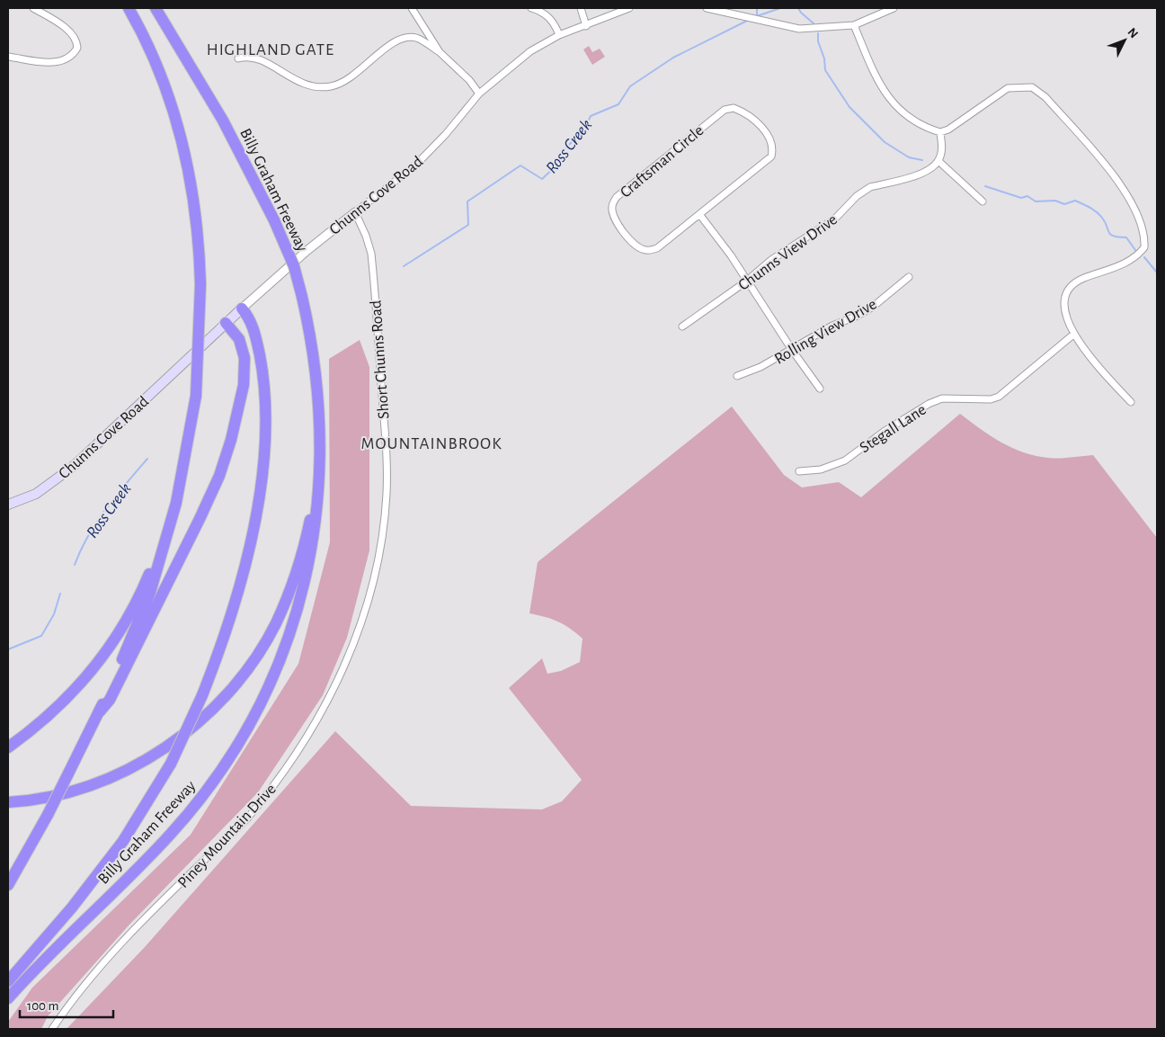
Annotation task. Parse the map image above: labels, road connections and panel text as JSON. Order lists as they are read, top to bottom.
{
  "streets": {
    "highway": ["Billy Graham Freeway"],
    "main road": ["Chunns Cove Road"],
    "street": [
      "Craftsman Circle",
      "Chunns View Drive",
      "Rolling View Drive",
      "Short Chunns Road",
      "Stegall Lane",
      "Piney Mountain Drive"
    ]
  },
  "crossings": [
    ["Chunns Cove Road", "Short Chunns Road"],
    ["Short Chunns Road", "Piney Mountain Drive"]
  ],
  "districts": ["HIGHLAND GATE", "MOUNTAINBROOK"],
  "water": ["Ross Creek"],
  "scale_bar": "100 m",
  "north": "top right"
}
